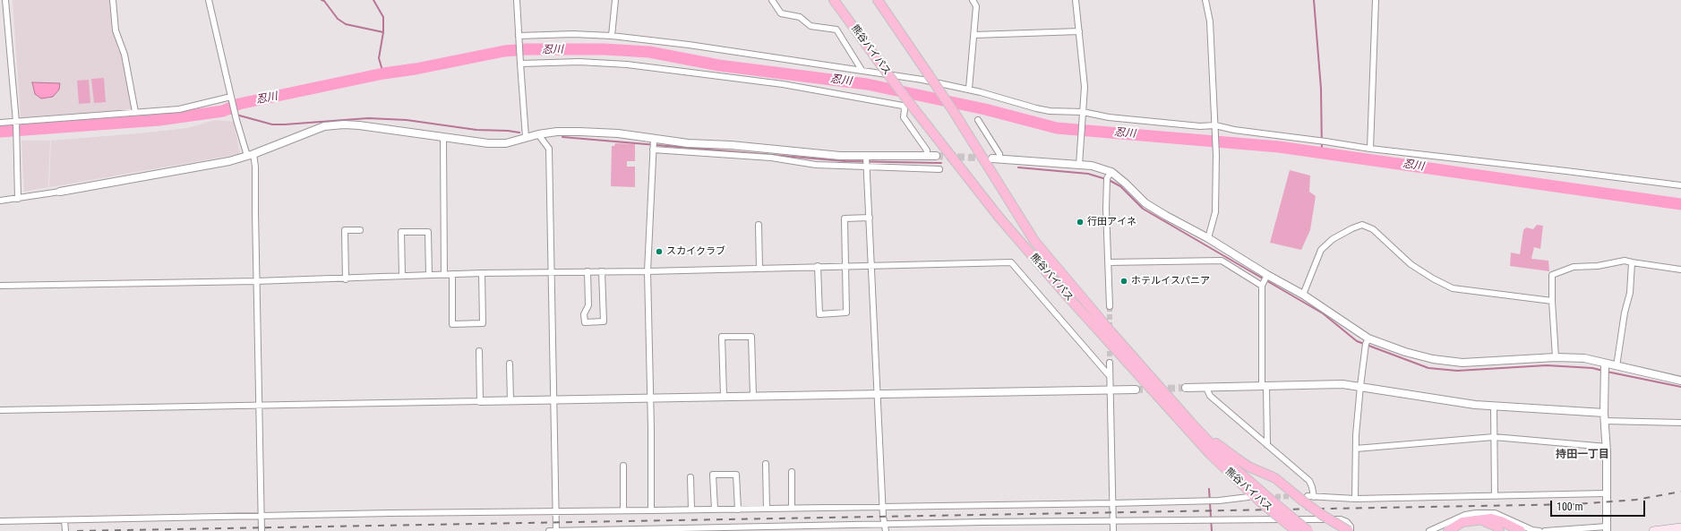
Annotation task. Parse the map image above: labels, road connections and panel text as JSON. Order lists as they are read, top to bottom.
{
  "streets": {
    "highway": ["熊谷バイパス"]
  },
  "districts": ["持田一丁目"],
  "water": ["忍川"],
  "places": ["行田アイネ", "スカイクラブ", "ホテルイスパニア"],
  "scale_bar": "100 m"
}
